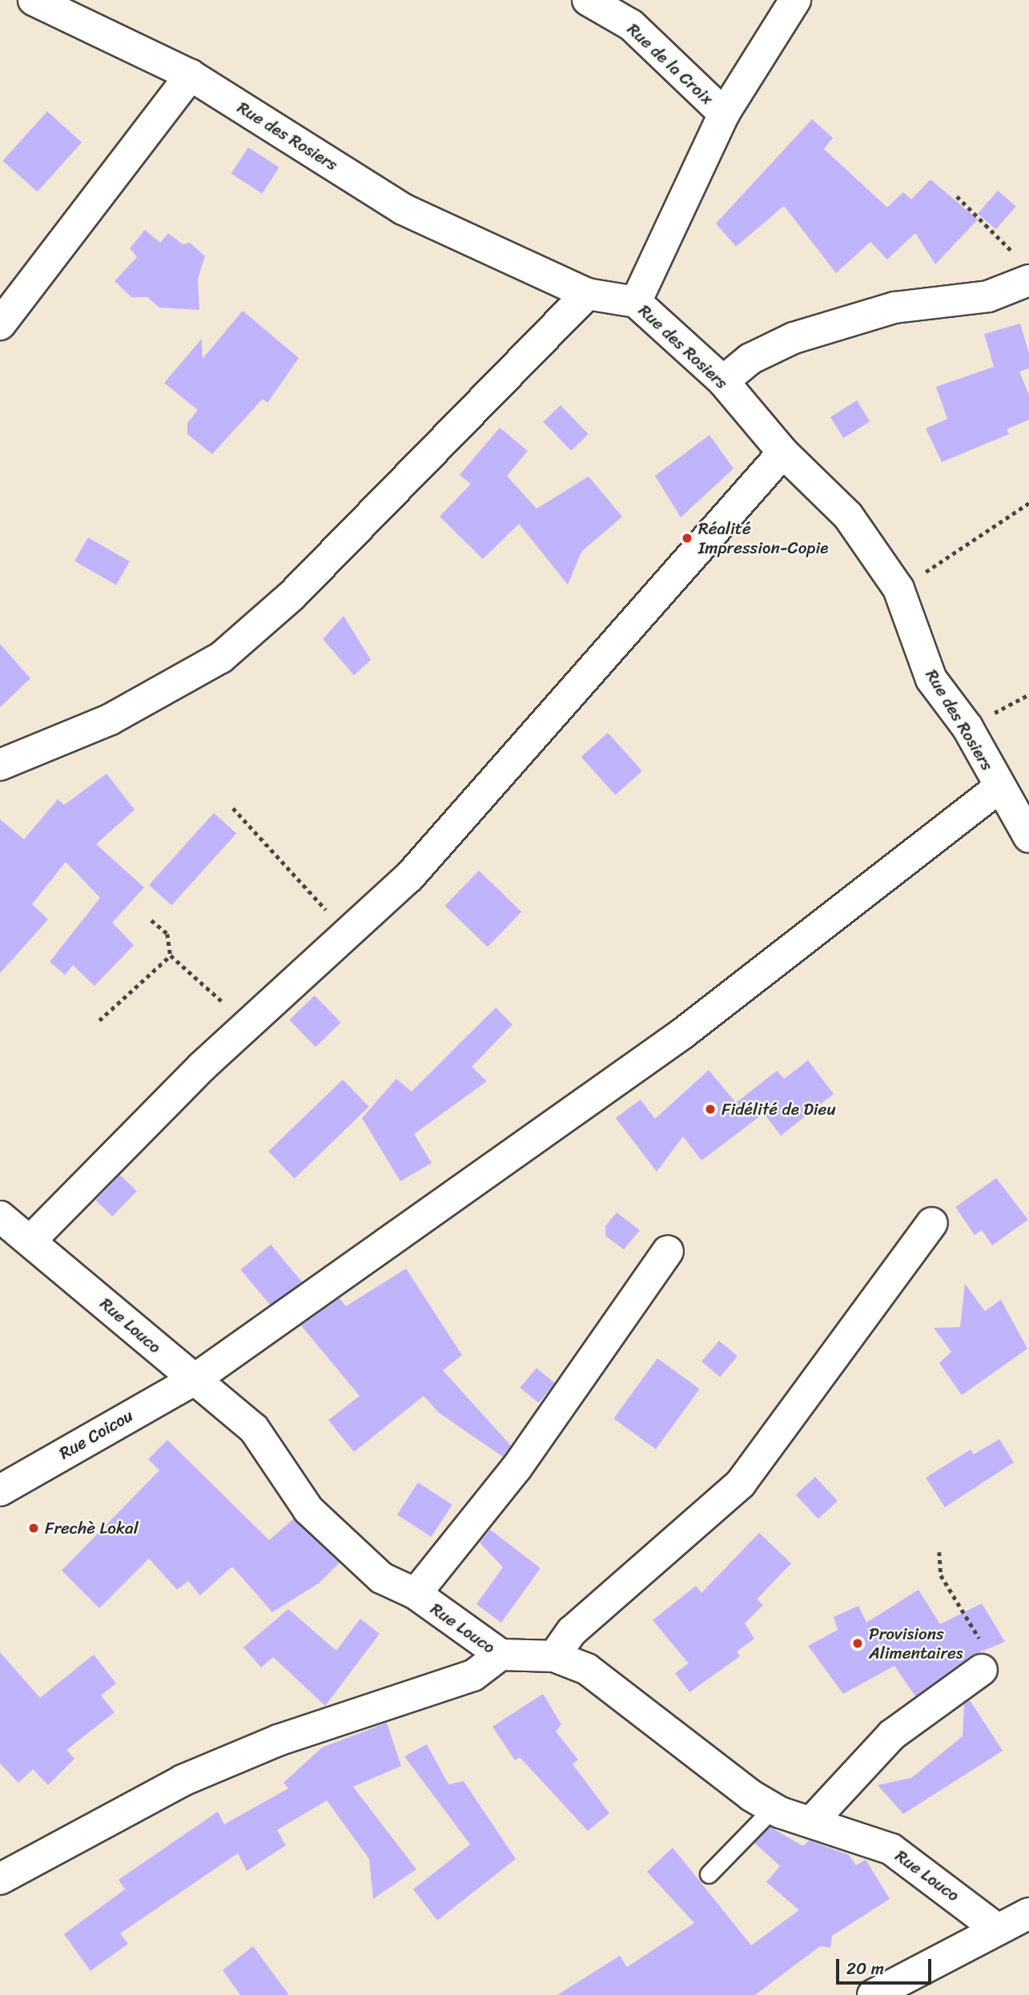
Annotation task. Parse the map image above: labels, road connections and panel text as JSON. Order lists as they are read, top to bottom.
{
  "streets": {
    "street": [
      "Rue de la Croix",
      "Rue des Rosiers",
      "Rue Louco",
      "Rue Coicou"
    ]
  },
  "crossings": [
    ["Rue des Rosiers", "Rue Coicou"],
    ["Rue Louco", "Rue Coicou"]
  ],
  "places": [
    "Réalité Impression-Copie",
    "Fidélité de Dieu",
    "Frechè Lokal",
    "Provisions Alimentaires"
  ],
  "scale_bar": "20 m"
}
